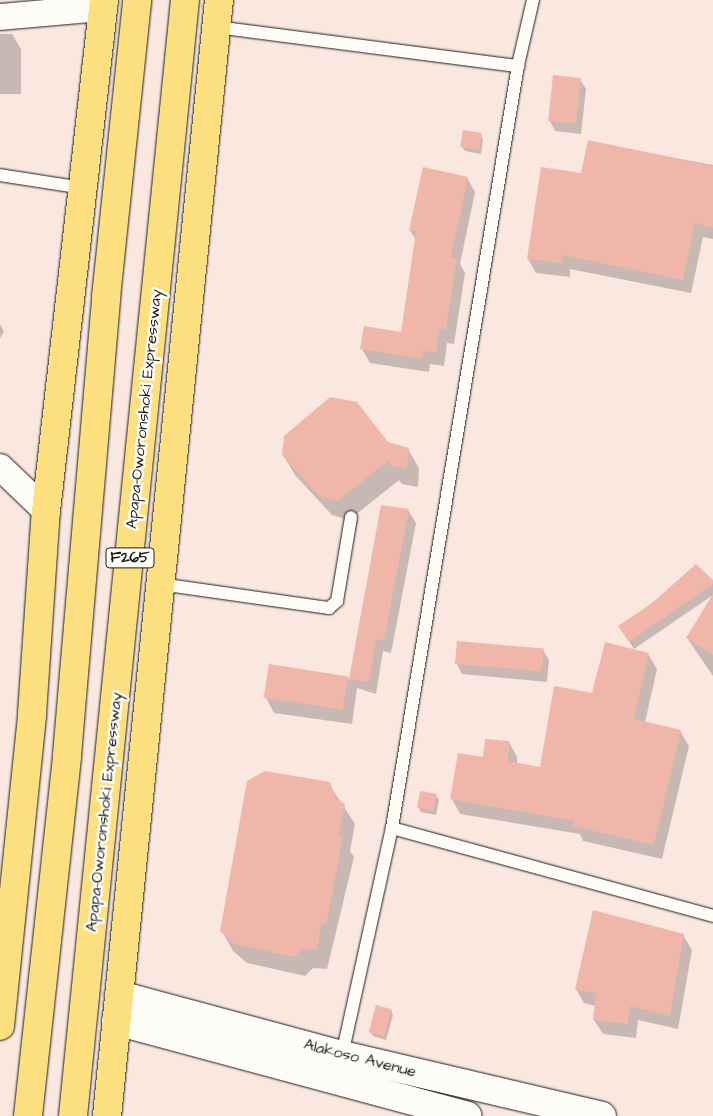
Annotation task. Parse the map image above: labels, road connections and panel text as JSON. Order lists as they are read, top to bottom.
{
  "streets": {
    "main road": ["Apapa-Oworonshoki Expressway", "F265"],
    "street": ["Alakoso Avenue"]
  },
  "crossings": [
    ["Apapa-Oworonshoki Expressway", "Alakoso Avenue"]
  ]
}
